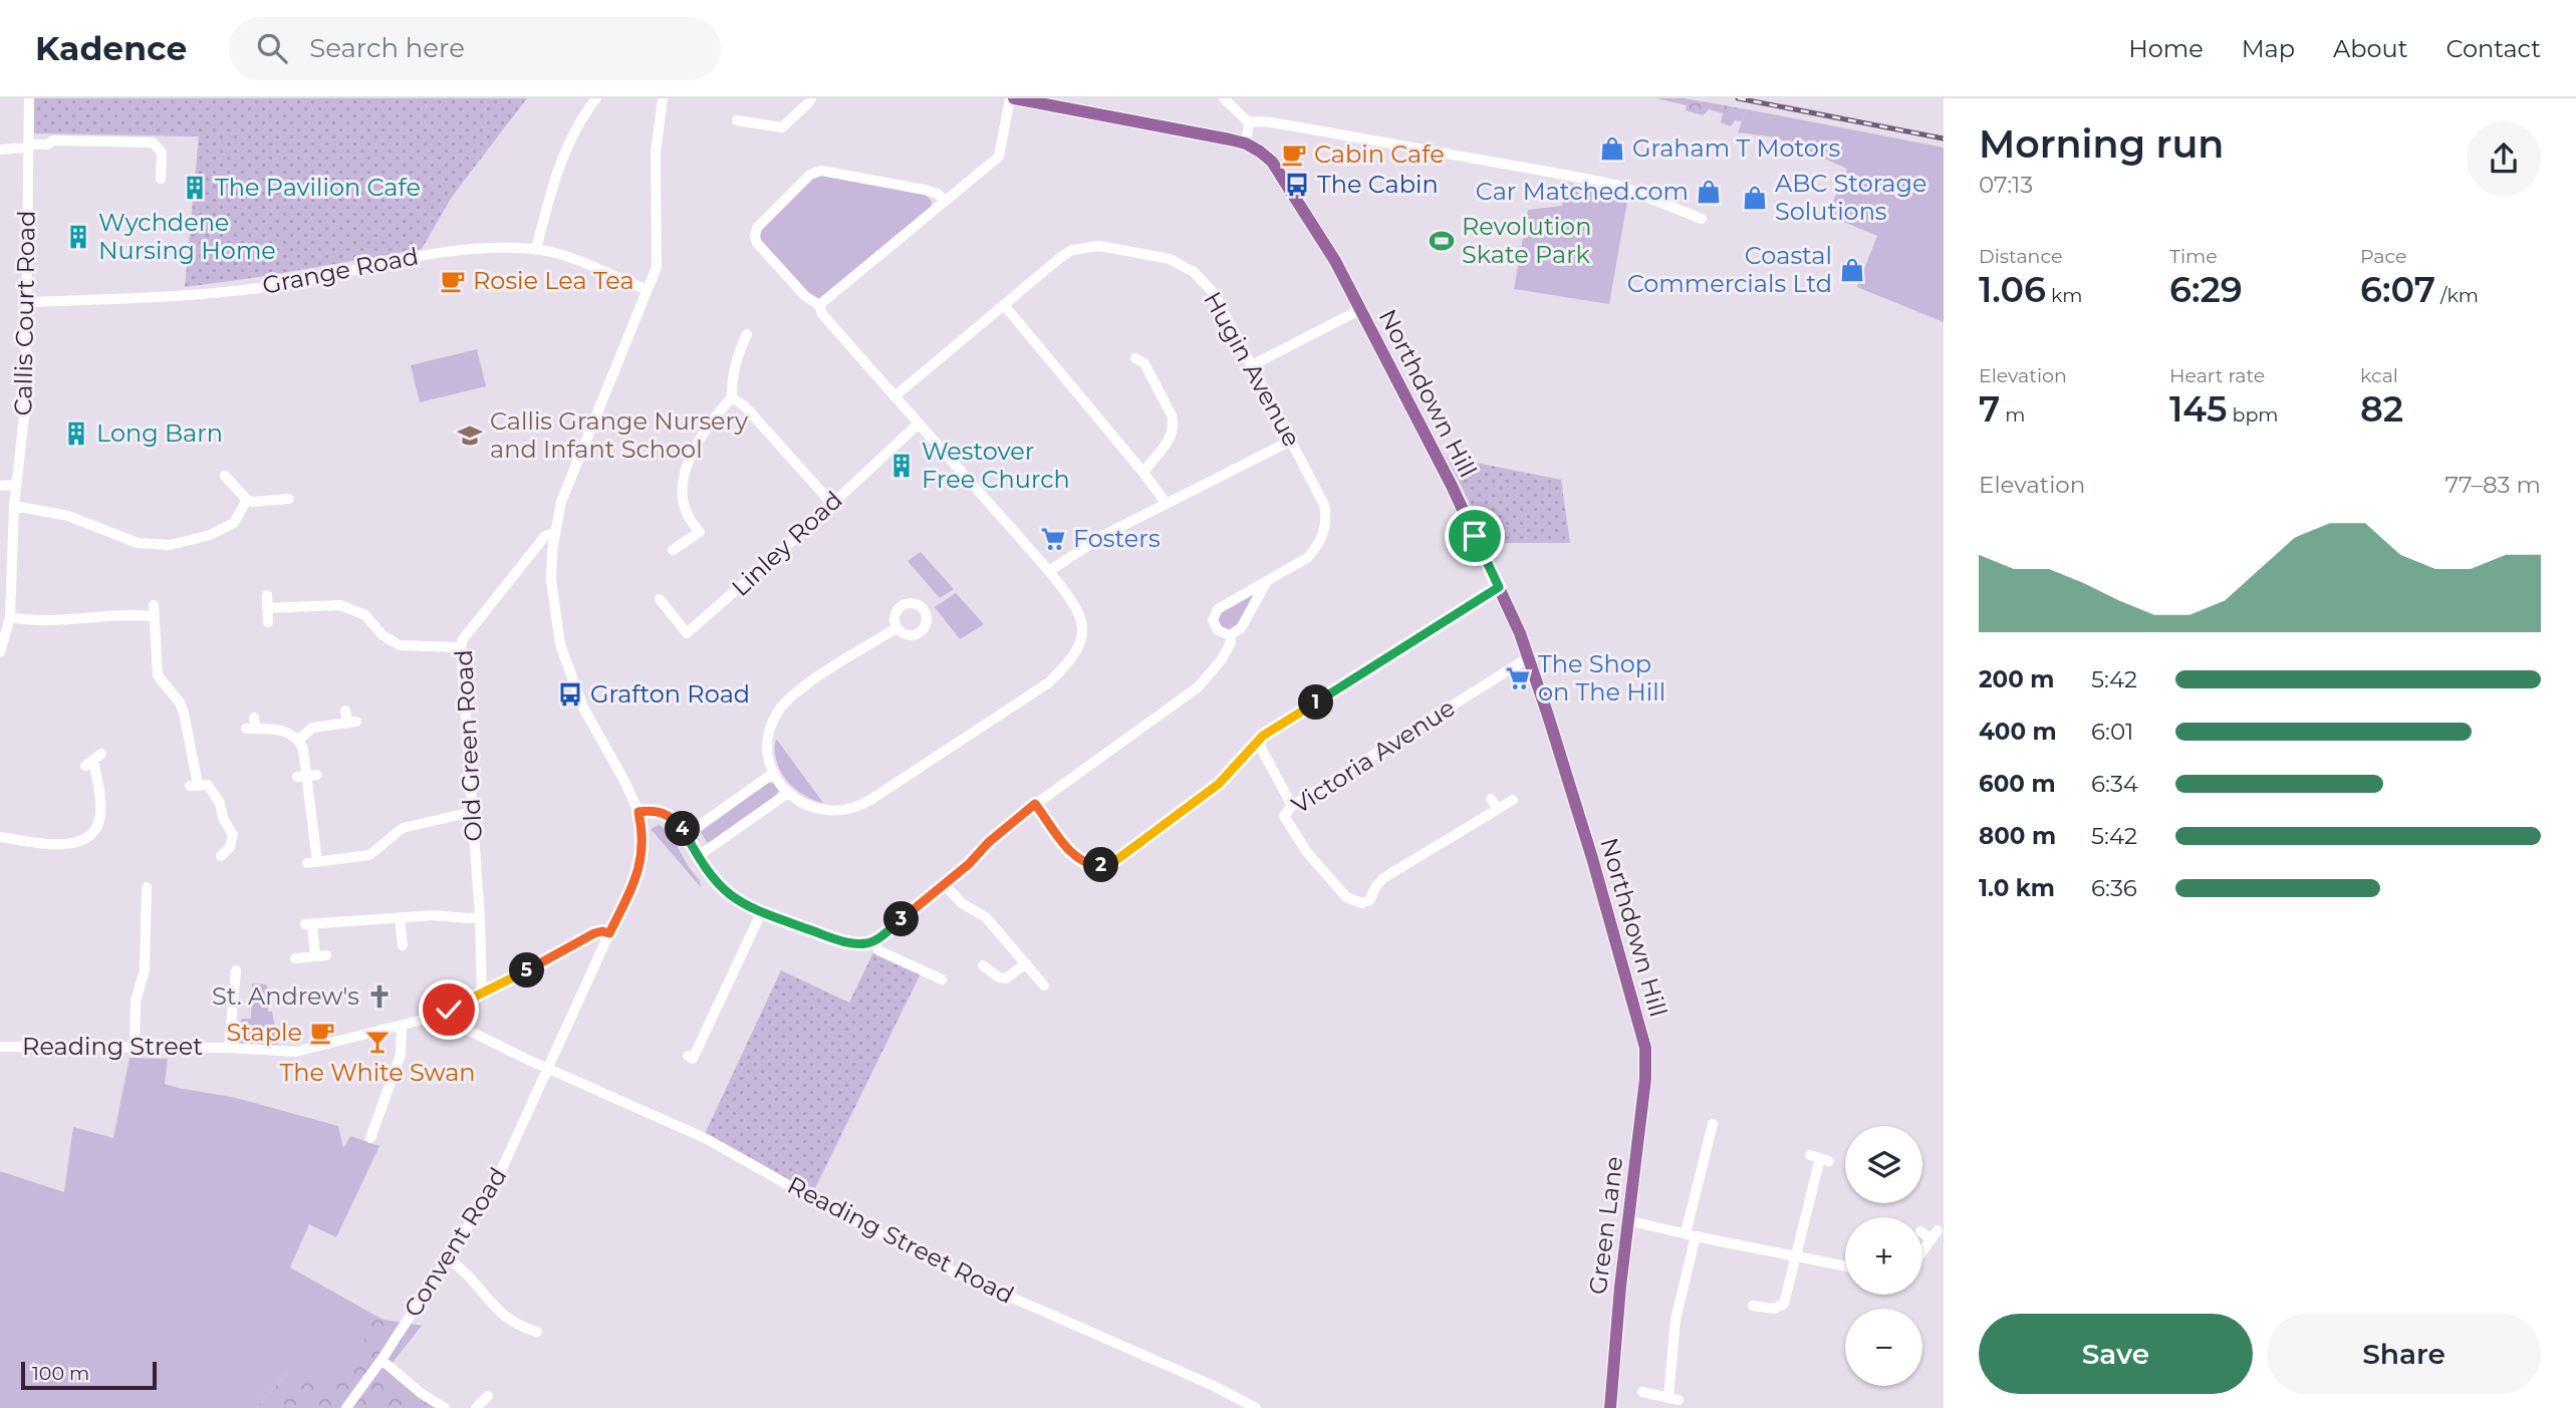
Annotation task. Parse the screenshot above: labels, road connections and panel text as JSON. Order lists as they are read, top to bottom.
{
  "streets": {
    "main road": ["Northdown Hill", "Green Lane"],
    "street": [
      "Grange Road",
      "Callis Court Road",
      "Hugin Avenue",
      "Linley Road",
      "Old Green Road",
      "Victoria Avenue",
      "Reading Street",
      "Reading Street Road",
      "Convent Road"
    ]
  },
  "crossings": [
    ["Grange Road", "Callis Court Road"],
    ["Grange Road", "Convent Road"],
    ["Northdown Hill", "Victoria Avenue"],
    ["Northdown Hill", "Green Lane"],
    ["Old Green Road", "Convent Road"],
    ["Reading Street Road", "Convent Road"]
  ],
  "places": {
    "shop": [
      "Graham T Motors",
      "Car Matched.com",
      "ABC Storage Solutions",
      "Coastal Commercials Ltd"
    ],
    "cafe": ["Cabin Cafe", "Rosie Lea Tea", "Staple"],
    "bus stop": ["The Cabin", "Grafton Road"],
    "building": [
      "The Pavilion Cafe",
      "Wychdene Nursing Home",
      "Long Barn",
      "Westover Free Church"
    ],
    "sports": ["Revolution Skate Park"],
    "school or university": ["Callis Grange Nursery and Infant School"],
    "supermarket": ["Fosters", "The Shop on The Hill"],
    "church": ["St. Andrew's"],
    "bar": ["The White Swan"]
  },
  "scale_bar": "100 m",
  "page": {
    "header": "Kadence",
    "search": "Search here",
    "nav": [
      "Home",
      "Map",
      "About",
      "Contact"
    ],
    "heading": ["Morning run", "07:13"],
    "stats": [
      ["Distance", "1.06 km"],
      ["Time", "6:29"],
      ["Pace", "6:07 /km"],
      ["Elevation", "7 m"],
      ["Heart rate", "145 bpm"],
      ["kcal", "82"]
    ],
    "chart": ["Elevation", "77–83 m"],
    "list": [
      {
        "name": "200 m",
        "note": "5:42"
      },
      {
        "name": "400 m",
        "note": "6:01"
      },
      {
        "name": "600 m",
        "note": "6:34"
      },
      {
        "name": "800 m",
        "note": "5:42"
      },
      {
        "name": "1.0 km",
        "note": "6:36"
      }
    ],
    "pins": [
      "1",
      "4",
      "2",
      "3",
      "5"
    ],
    "map_buttons": ["+", "−"],
    "buttons": ["Save", "Share"],
    "scale": "100 m"
  }
}
